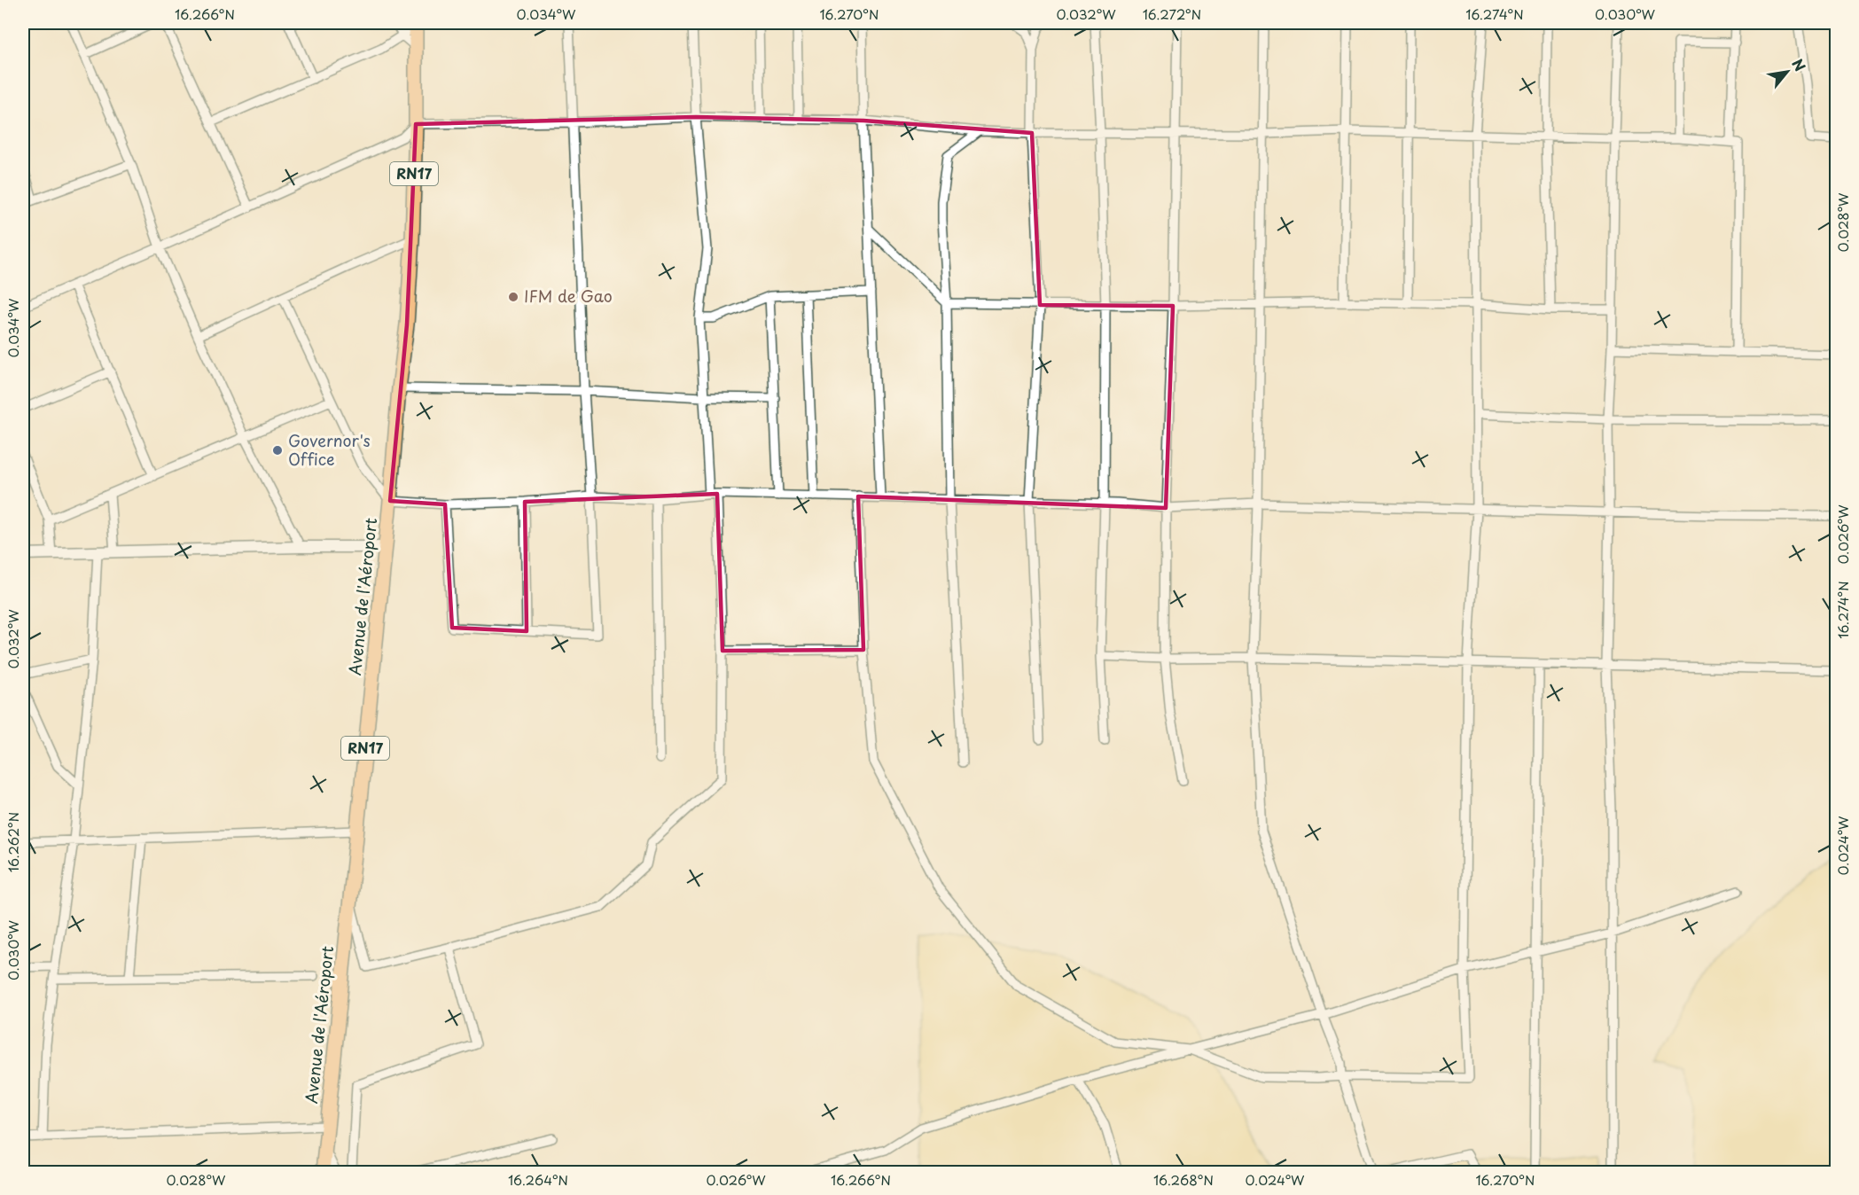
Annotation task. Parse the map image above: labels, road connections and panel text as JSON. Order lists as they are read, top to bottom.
{
  "streets": {
    "main road": ["RN17", "Avenue de l'Aéroport"]
  },
  "places": ["IFM de Gao", "Governor's Office"],
  "north": "top right",
  "coordinates": [
    "16.266°N",
    "0.034°W",
    "16.270°N",
    "0.032°W",
    "16.272°N",
    "16.274°N",
    "0.030°W",
    "0.028°W",
    "0.026°W",
    "16.262°N",
    "0.024°W",
    "16.264°N",
    "16.268°N"
  ]
}
